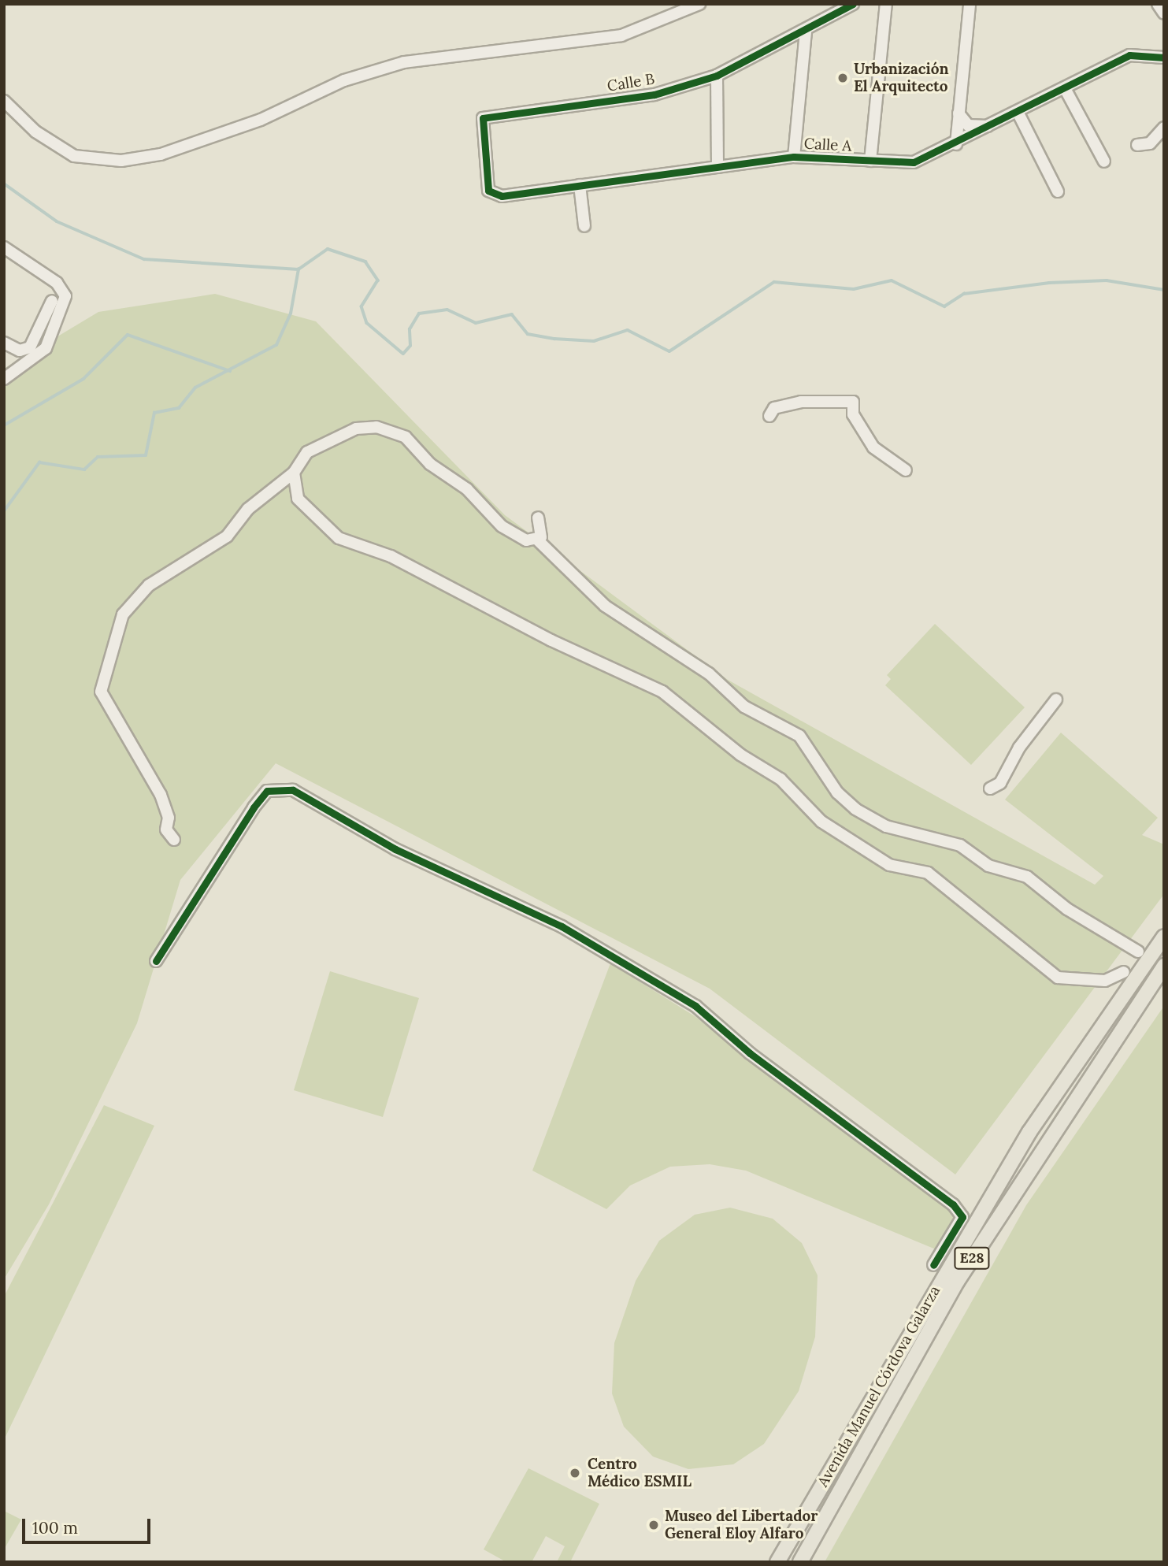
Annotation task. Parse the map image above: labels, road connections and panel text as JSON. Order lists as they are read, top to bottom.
{
  "streets": {
    "main road": ["E28", "Avenida Manuel Córdova Galarza"],
    "street": ["Calle B", "Calle A"]
  },
  "crossings": [
    ["Calle B", "Calle A"]
  ],
  "places": ["Urbanización El Arquitecto", "Centro Médico ESMIL", "Museo del Libertador General Eloy Alfaro"],
  "scale_bar": "100 m"
}
